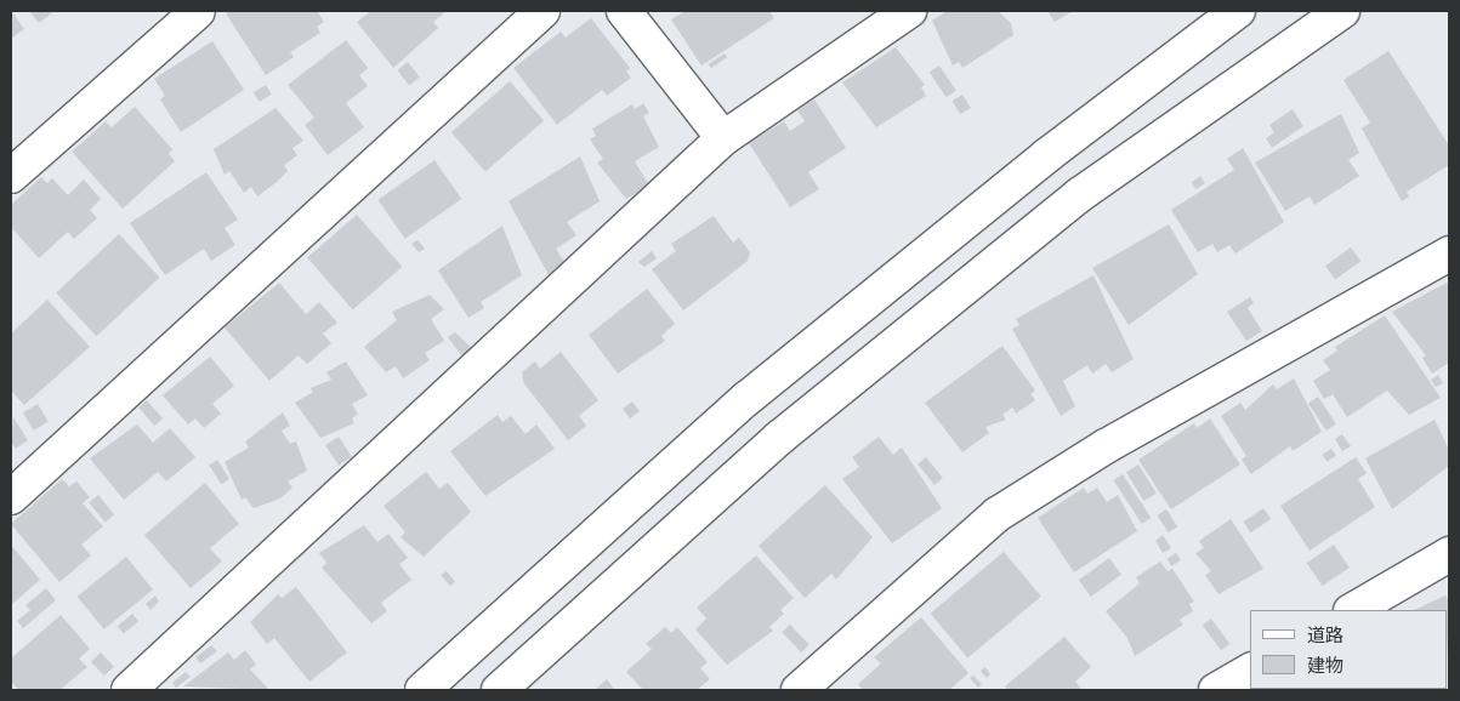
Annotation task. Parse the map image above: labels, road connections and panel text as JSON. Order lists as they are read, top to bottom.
{
  "legend": ["道路", "建物"]
}
